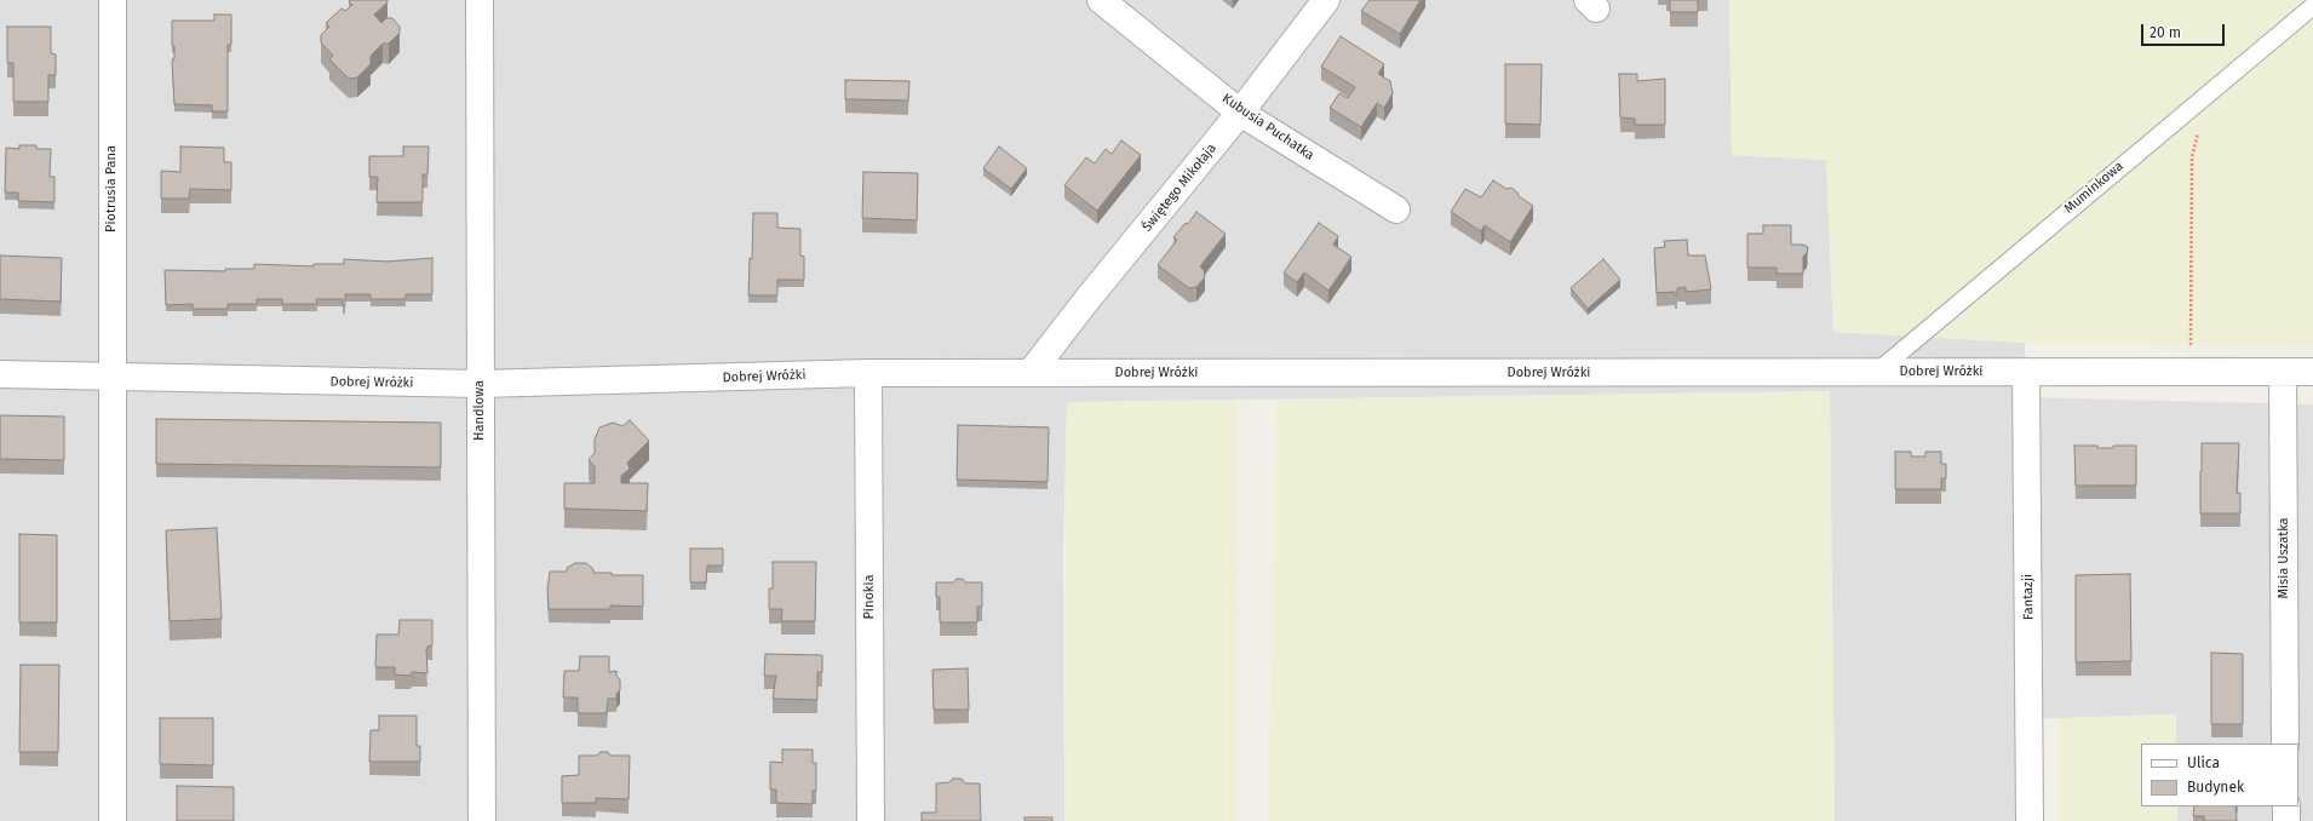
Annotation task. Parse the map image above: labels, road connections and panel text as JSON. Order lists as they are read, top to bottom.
{
  "streets": {
    "street": [
      "Kubusia Puchatka",
      "Świętego Mikołaja",
      "Piotrusia Pana",
      "Dobrej Wróżki",
      "Handlowa",
      "Misia Uszatka",
      "Pinokia",
      "Fantazji"
    ],
    "lane": ["Muminkowa"]
  },
  "crossings": [
    ["Kubusia Puchatka", "Świętego Mikołaja"],
    ["Świętego Mikołaja", "Dobrej Wróżki"],
    ["Muminkowa", "Dobrej Wróżki"],
    ["Piotrusia Pana", "Dobrej Wróżki"],
    ["Dobrej Wróżki", "Handlowa"],
    ["Dobrej Wróżki", "Misia Uszatka"],
    ["Dobrej Wróżki", "Pinokia"],
    ["Dobrej Wróżki", "Fantazji"]
  ],
  "legend": ["Ulica", "Budynek"],
  "scale_bar": "20 m"
}
